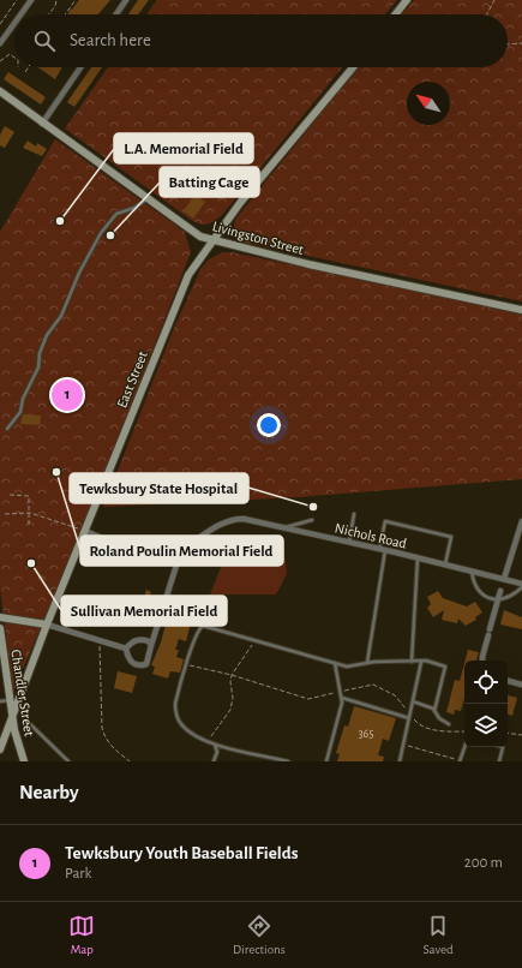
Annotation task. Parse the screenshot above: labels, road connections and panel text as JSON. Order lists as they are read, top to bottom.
{
  "streets": {
    "main road": ["Livingston Street", "East Street", "Chandler Street"],
    "street": ["Nichols Road"]
  },
  "crossings": [
    ["Livingston Street", "East Street"],
    ["East Street", "Nichols Road"],
    ["East Street", "Chandler Street"]
  ],
  "places": [
    "L.A. Memorial Field",
    "Batting Cage",
    "Roland Poulin Memorial Field",
    "Tewksbury State Hospital",
    "Sullivan Memorial Field"
  ],
  "house_numbers": ["365"],
  "north": "top left",
  "page": {
    "search": "Search here",
    "pins": "1",
    "heading": "Nearby",
    "list": [
      {
        "mark": "1",
        "name": "Tewksbury Youth Baseball Fields",
        "note": "Park",
        "value": "200 m"
      }
    ],
    "nav": ["Map", "Directions", "Saved"]
  }
}
